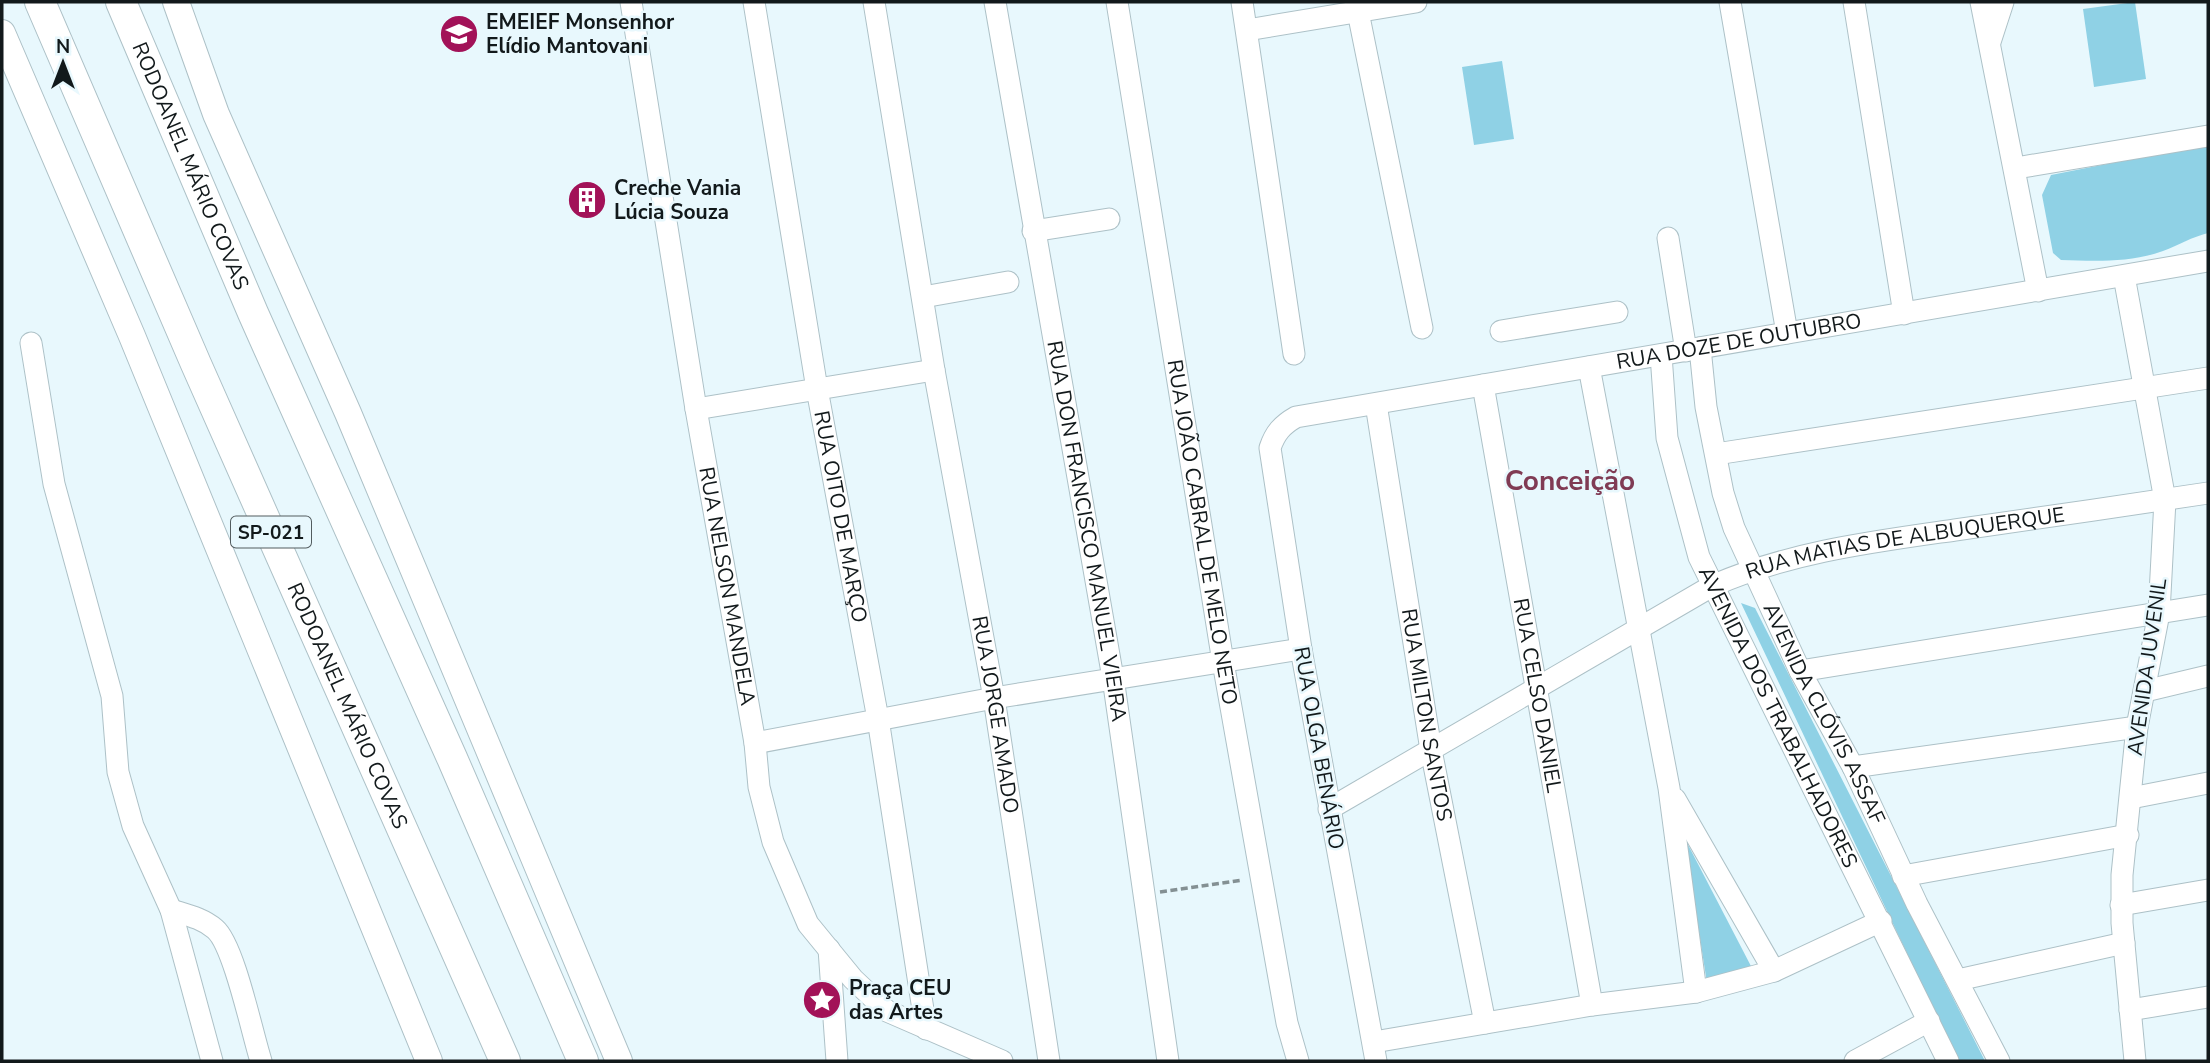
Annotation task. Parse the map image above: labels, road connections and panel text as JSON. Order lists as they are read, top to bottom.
{
  "streets": {
    "highway": ["RODOANEL MÁRIO COVAS", "SP-021"],
    "street": [
      "RUA DOZE DE OUTUBRO",
      "RUA OITO DE MARÇO",
      "RUA DON FRANCISCO MANUEL VIEIRA",
      "RUA JOÃO CABRAL DE MELO NETO",
      "RUA MATIAS DE ALBUQUERQUE",
      "RUA NELSON MANDELA",
      "AVENIDA JUVENIL",
      "RUA CELSO DANIEL",
      "RUA MILTON SANTOS",
      "AVENIDA CLÓVIS ASSAF",
      "RUA JORGE AMADO",
      "AVENIDA DOS TRABALHADORES",
      "RUA OLGA BENÁRIO"
    ]
  },
  "crossings": [
    ["RUA DOZE DE OUTUBRO", "AVENIDA JUVENIL"],
    ["RUA DOZE DE OUTUBRO", "RUA CELSO DANIEL"],
    ["RUA DOZE DE OUTUBRO", "RUA MILTON SANTOS"],
    ["RUA DOZE DE OUTUBRO", "AVENIDA CLÓVIS ASSAF"],
    ["RUA DOZE DE OUTUBRO", "AVENIDA DOS TRABALHADORES"],
    ["RUA DOZE DE OUTUBRO", "RUA OLGA BENÁRIO"],
    ["RUA OITO DE MARÇO", "RUA NELSON MANDELA"],
    ["RUA MATIAS DE ALBUQUERQUE", "AVENIDA JUVENIL"],
    ["RUA MATIAS DE ALBUQUERQUE", "RUA CELSO DANIEL"],
    ["RUA MATIAS DE ALBUQUERQUE", "RUA MILTON SANTOS"],
    ["RUA MATIAS DE ALBUQUERQUE", "AVENIDA CLÓVIS ASSAF"],
    ["RUA MATIAS DE ALBUQUERQUE", "AVENIDA DOS TRABALHADORES"],
    ["RUA MATIAS DE ALBUQUERQUE", "RUA OLGA BENÁRIO"]
  ],
  "districts": ["Conceição"],
  "places": {
    "school or university": ["EMEIEF Monsenhor Elídio Mantovani"],
    "building": ["Creche Vania Lúcia Souza"],
    "place": ["Praça CEU das Artes"]
  },
  "north": "top"
}
